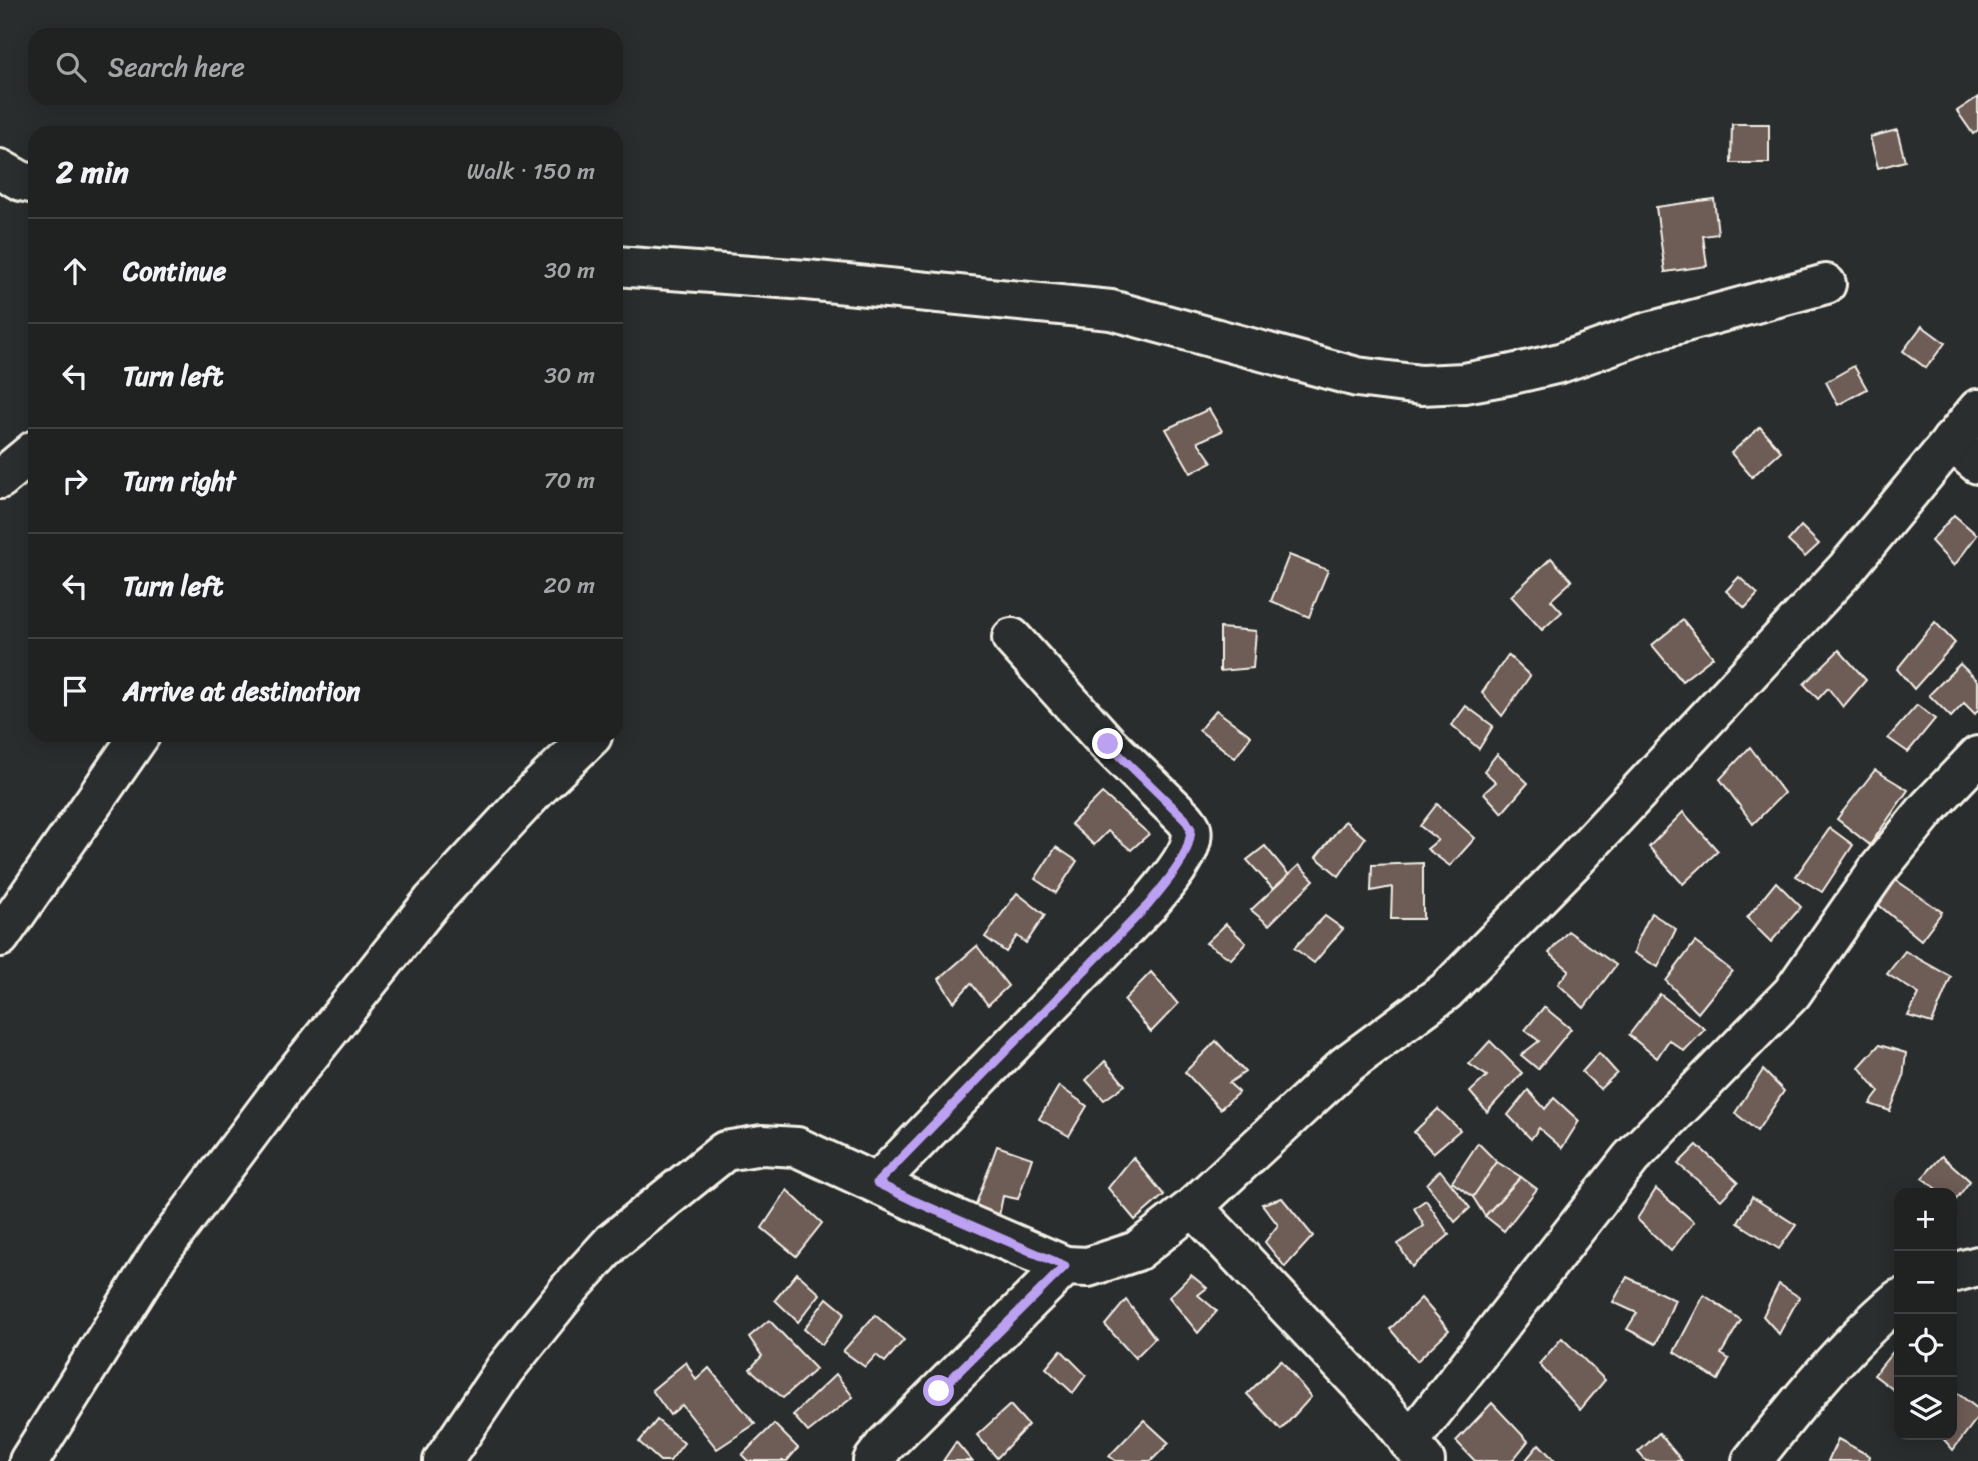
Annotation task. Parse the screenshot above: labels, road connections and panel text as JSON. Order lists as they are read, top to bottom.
{
  "page": {
    "search": "Search here",
    "heading": ["2 min", "Walk · 150 m"],
    "list": [
      ["Continue", "30 m"],
      ["Turn left", "30 m"],
      ["Turn right", "70 m"],
      ["Turn left", "20 m"],
      "Arrive at destination"
    ],
    "map_buttons": ["+", "−"]
  }
}
